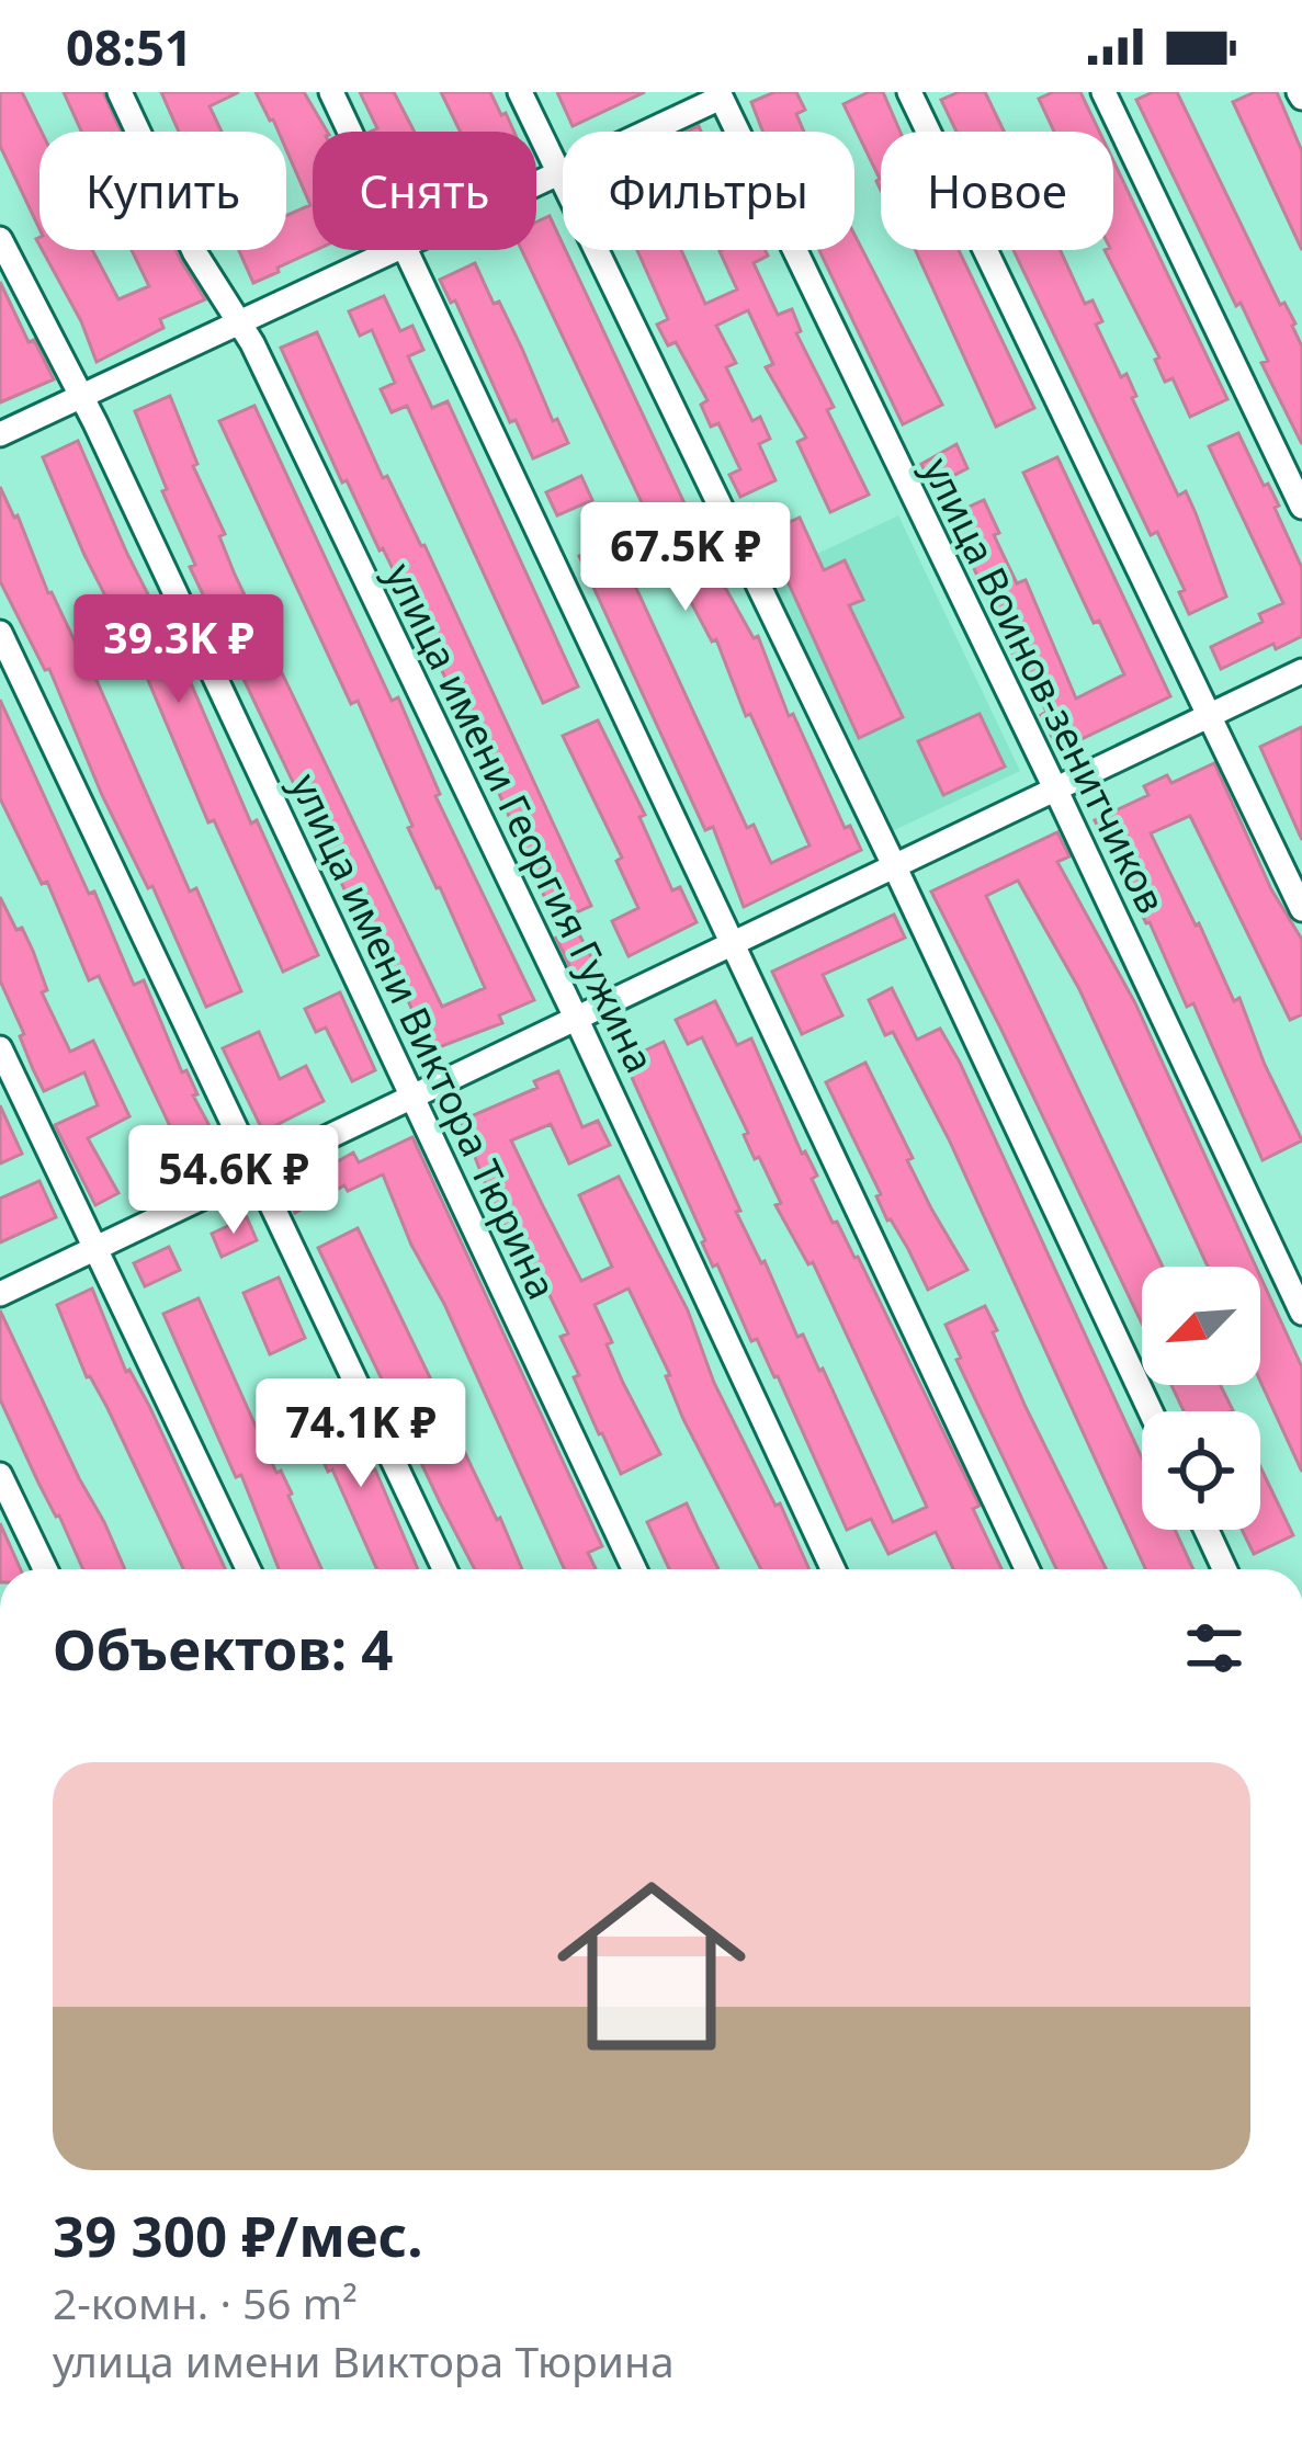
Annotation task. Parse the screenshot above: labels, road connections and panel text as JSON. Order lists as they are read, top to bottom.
{
  "streets": {
    "street": ["улица Воинов-зенитчиков", "улица имени Георгия Гужина", "улица имени Виктора Тюрина"]
  },
  "north": "bottom left",
  "page": {
    "status": "08:51",
    "chip": [
      "Купить",
      "Снять",
      "Фильтры",
      "Новое"
    ],
    "price": [
      "67.5K ₽",
      "39.3K ₽",
      "54.6K ₽",
      "74.1K ₽"
    ],
    "heading": "Объектов: 4",
    "list": [
      {
        "name": "39 300 ₽/мес.",
        "note": "2-комн. · 56 m² · улица имени Виктора Тюрина"
      }
    ]
  }
}
